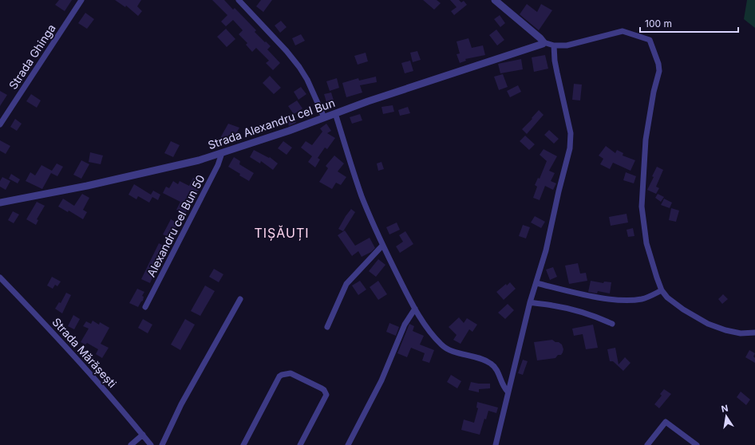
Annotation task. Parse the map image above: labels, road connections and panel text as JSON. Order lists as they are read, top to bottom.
{
  "streets": {
    "street": [
      "Strada Ghinga",
      "Strada Alexandru cel Bun",
      "Alexandru cel Bun 50",
      "Strada Mărășești"
    ]
  },
  "crossings": [
    ["Strada Alexandru cel Bun", "Alexandru cel Bun 50"]
  ],
  "districts": ["TIȘĂUȚI"],
  "scale_bar": "100 m",
  "north": "top"
}
